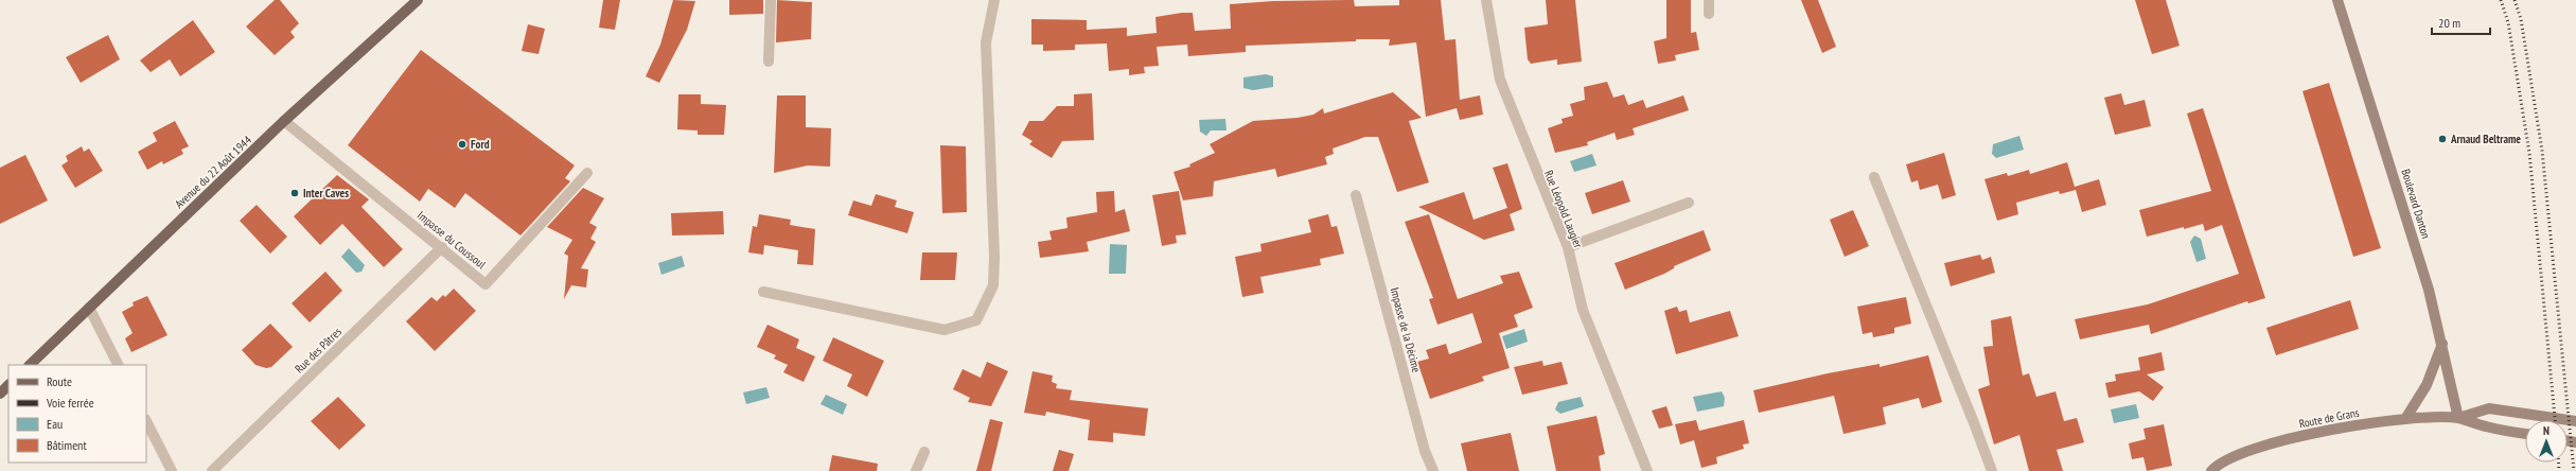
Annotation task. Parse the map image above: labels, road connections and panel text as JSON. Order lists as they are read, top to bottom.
{
  "streets": {
    "main road": ["Avenue du 22 Août 1944", "Boulevard Danton", "Route de Grans"],
    "street": [
      "Rue Léopold Laugier",
      "Impasse du Coussoul",
      "Impasse de la Décime",
      "Rue des Pâtres"
    ]
  },
  "crossings": [
    ["Avenue du 22 Août 1944", "Impasse du Coussoul"],
    ["Boulevard Danton", "Route de Grans"],
    ["Impasse du Coussoul", "Rue des Pâtres"]
  ],
  "places": ["Arnaud Beltrame", "Ford", "Inter Caves"],
  "legend": [
    "Route",
    "Voie ferrée",
    "Eau",
    "Bâtiment"
  ],
  "scale_bar": "20 m",
  "north": "top"
}
